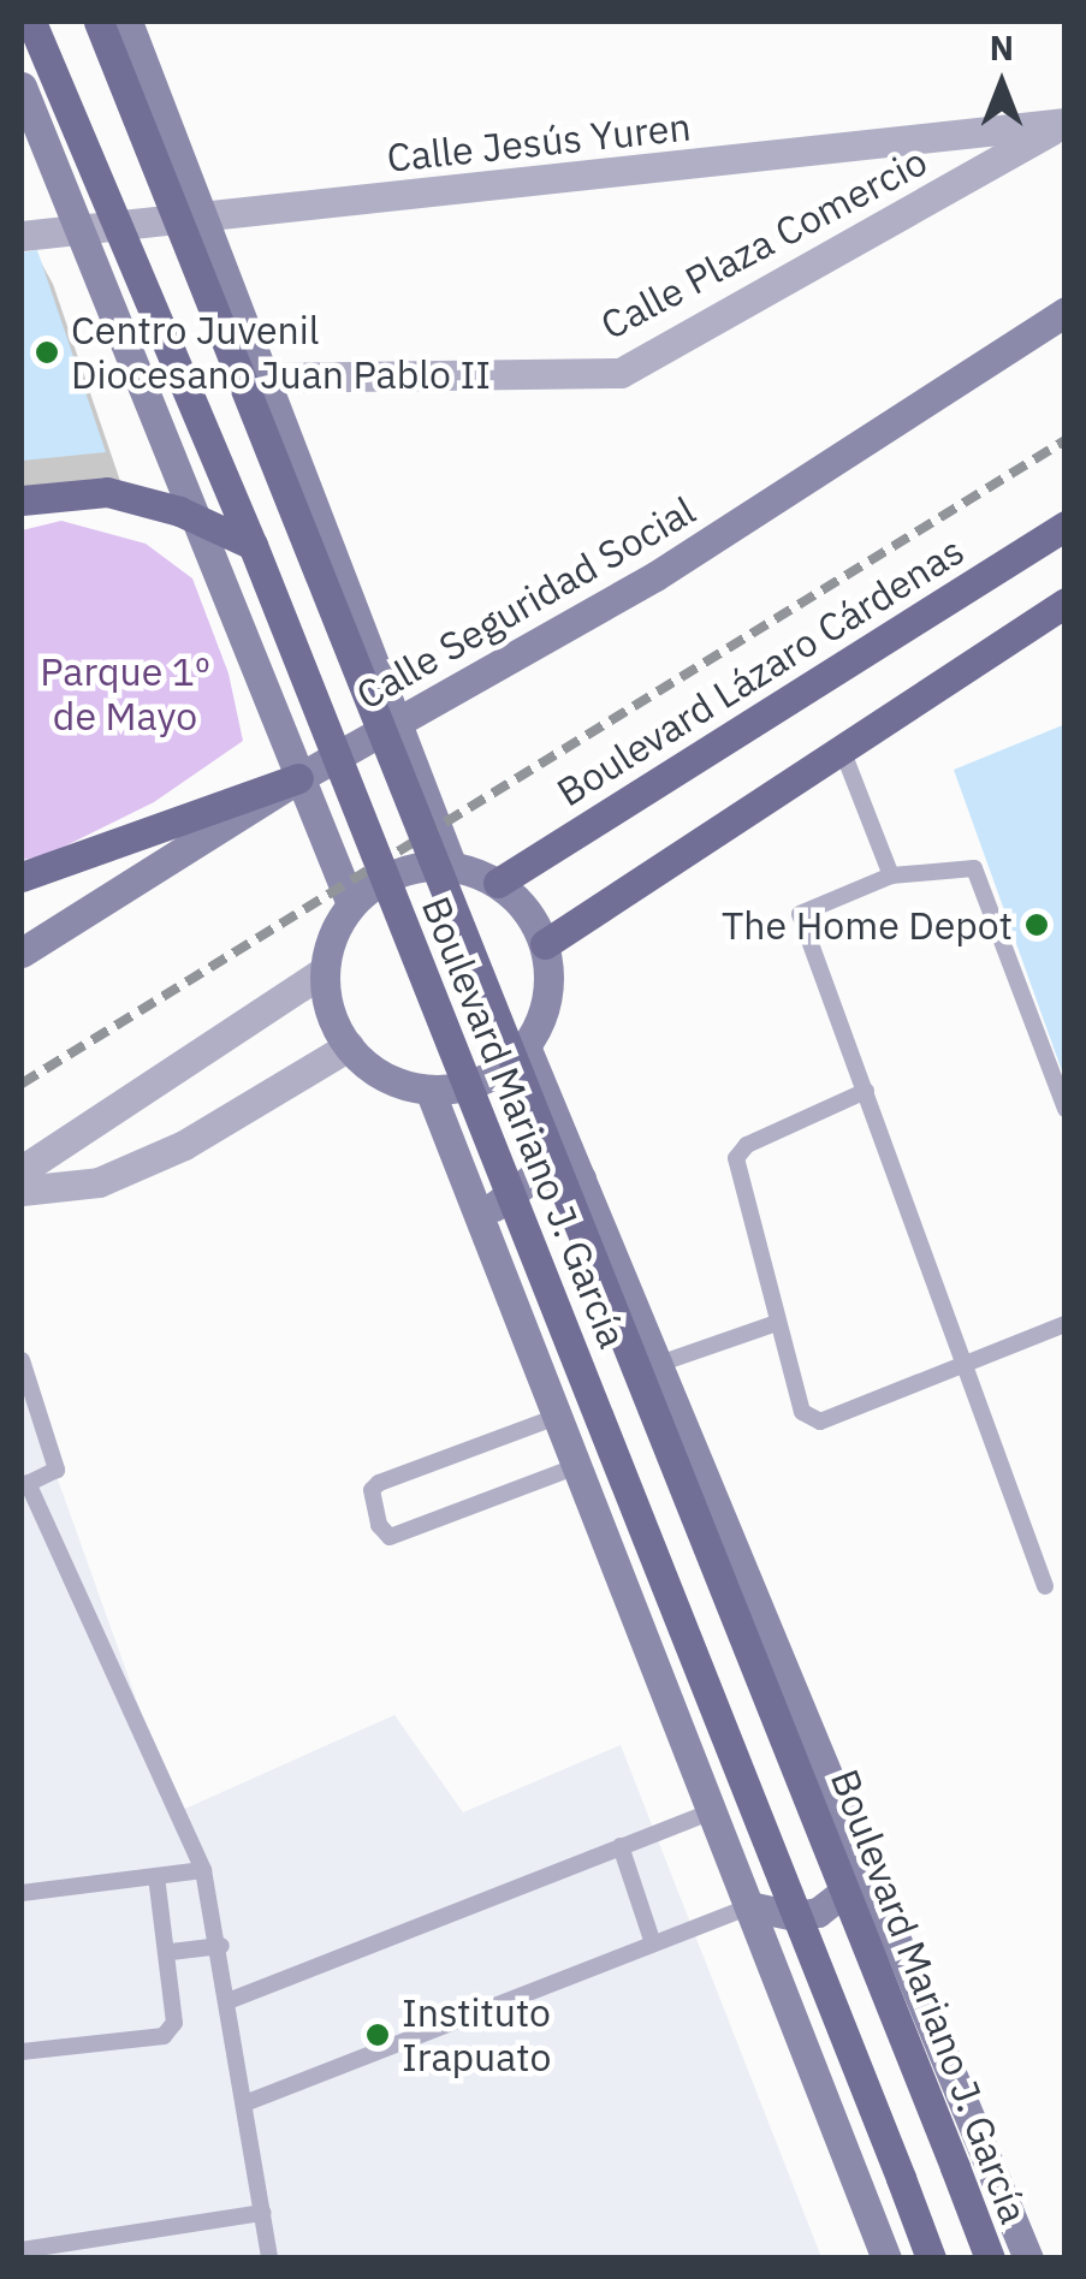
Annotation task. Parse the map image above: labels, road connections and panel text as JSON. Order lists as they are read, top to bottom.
{
  "streets": {
    "main road": ["Boulevard Lázaro Cárdenas", "Boulevard Mariano J. García"],
    "street": ["Calle Jesús Yuren", "Calle Plaza Comercio", "Calle Seguridad Social"]
  },
  "crossings": [
    ["Calle Jesús Yuren", "Calle Plaza Comercio"]
  ],
  "parks": ["Parque 1º de Mayo"],
  "places": ["Centro Juvenil Diocesano Juan Pablo II", "The Home Depot", "Instituto Irapuato"],
  "north": "top"
}
